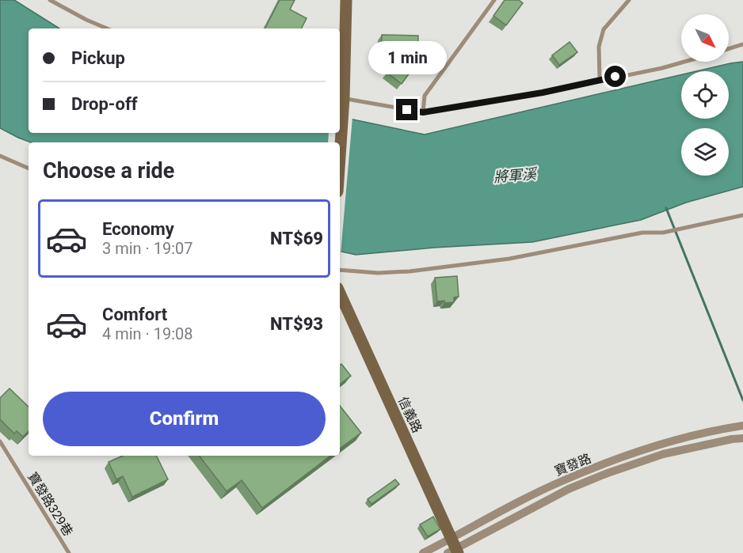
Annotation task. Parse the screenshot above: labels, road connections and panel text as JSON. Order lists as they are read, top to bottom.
{
  "streets": {
    "street": ["信義路", "寶發路"],
    "lane": ["寶發路329巷"]
  },
  "crossings": [
    ["信義路", "寶發路"]
  ],
  "water": ["將軍溪"],
  "north": "bottom right",
  "page": {
    "banner": ["Pickup", "Drop-off"],
    "bubble": "1 min",
    "heading": "Choose a ride",
    "list": [
      {
        "name": "Economy",
        "note": "3 min · 19:07",
        "value": "NT$69"
      },
      {
        "name": "Comfort",
        "note": "4 min · 19:08",
        "value": "NT$93"
      }
    ],
    "buttons": "Confirm"
  }
}
